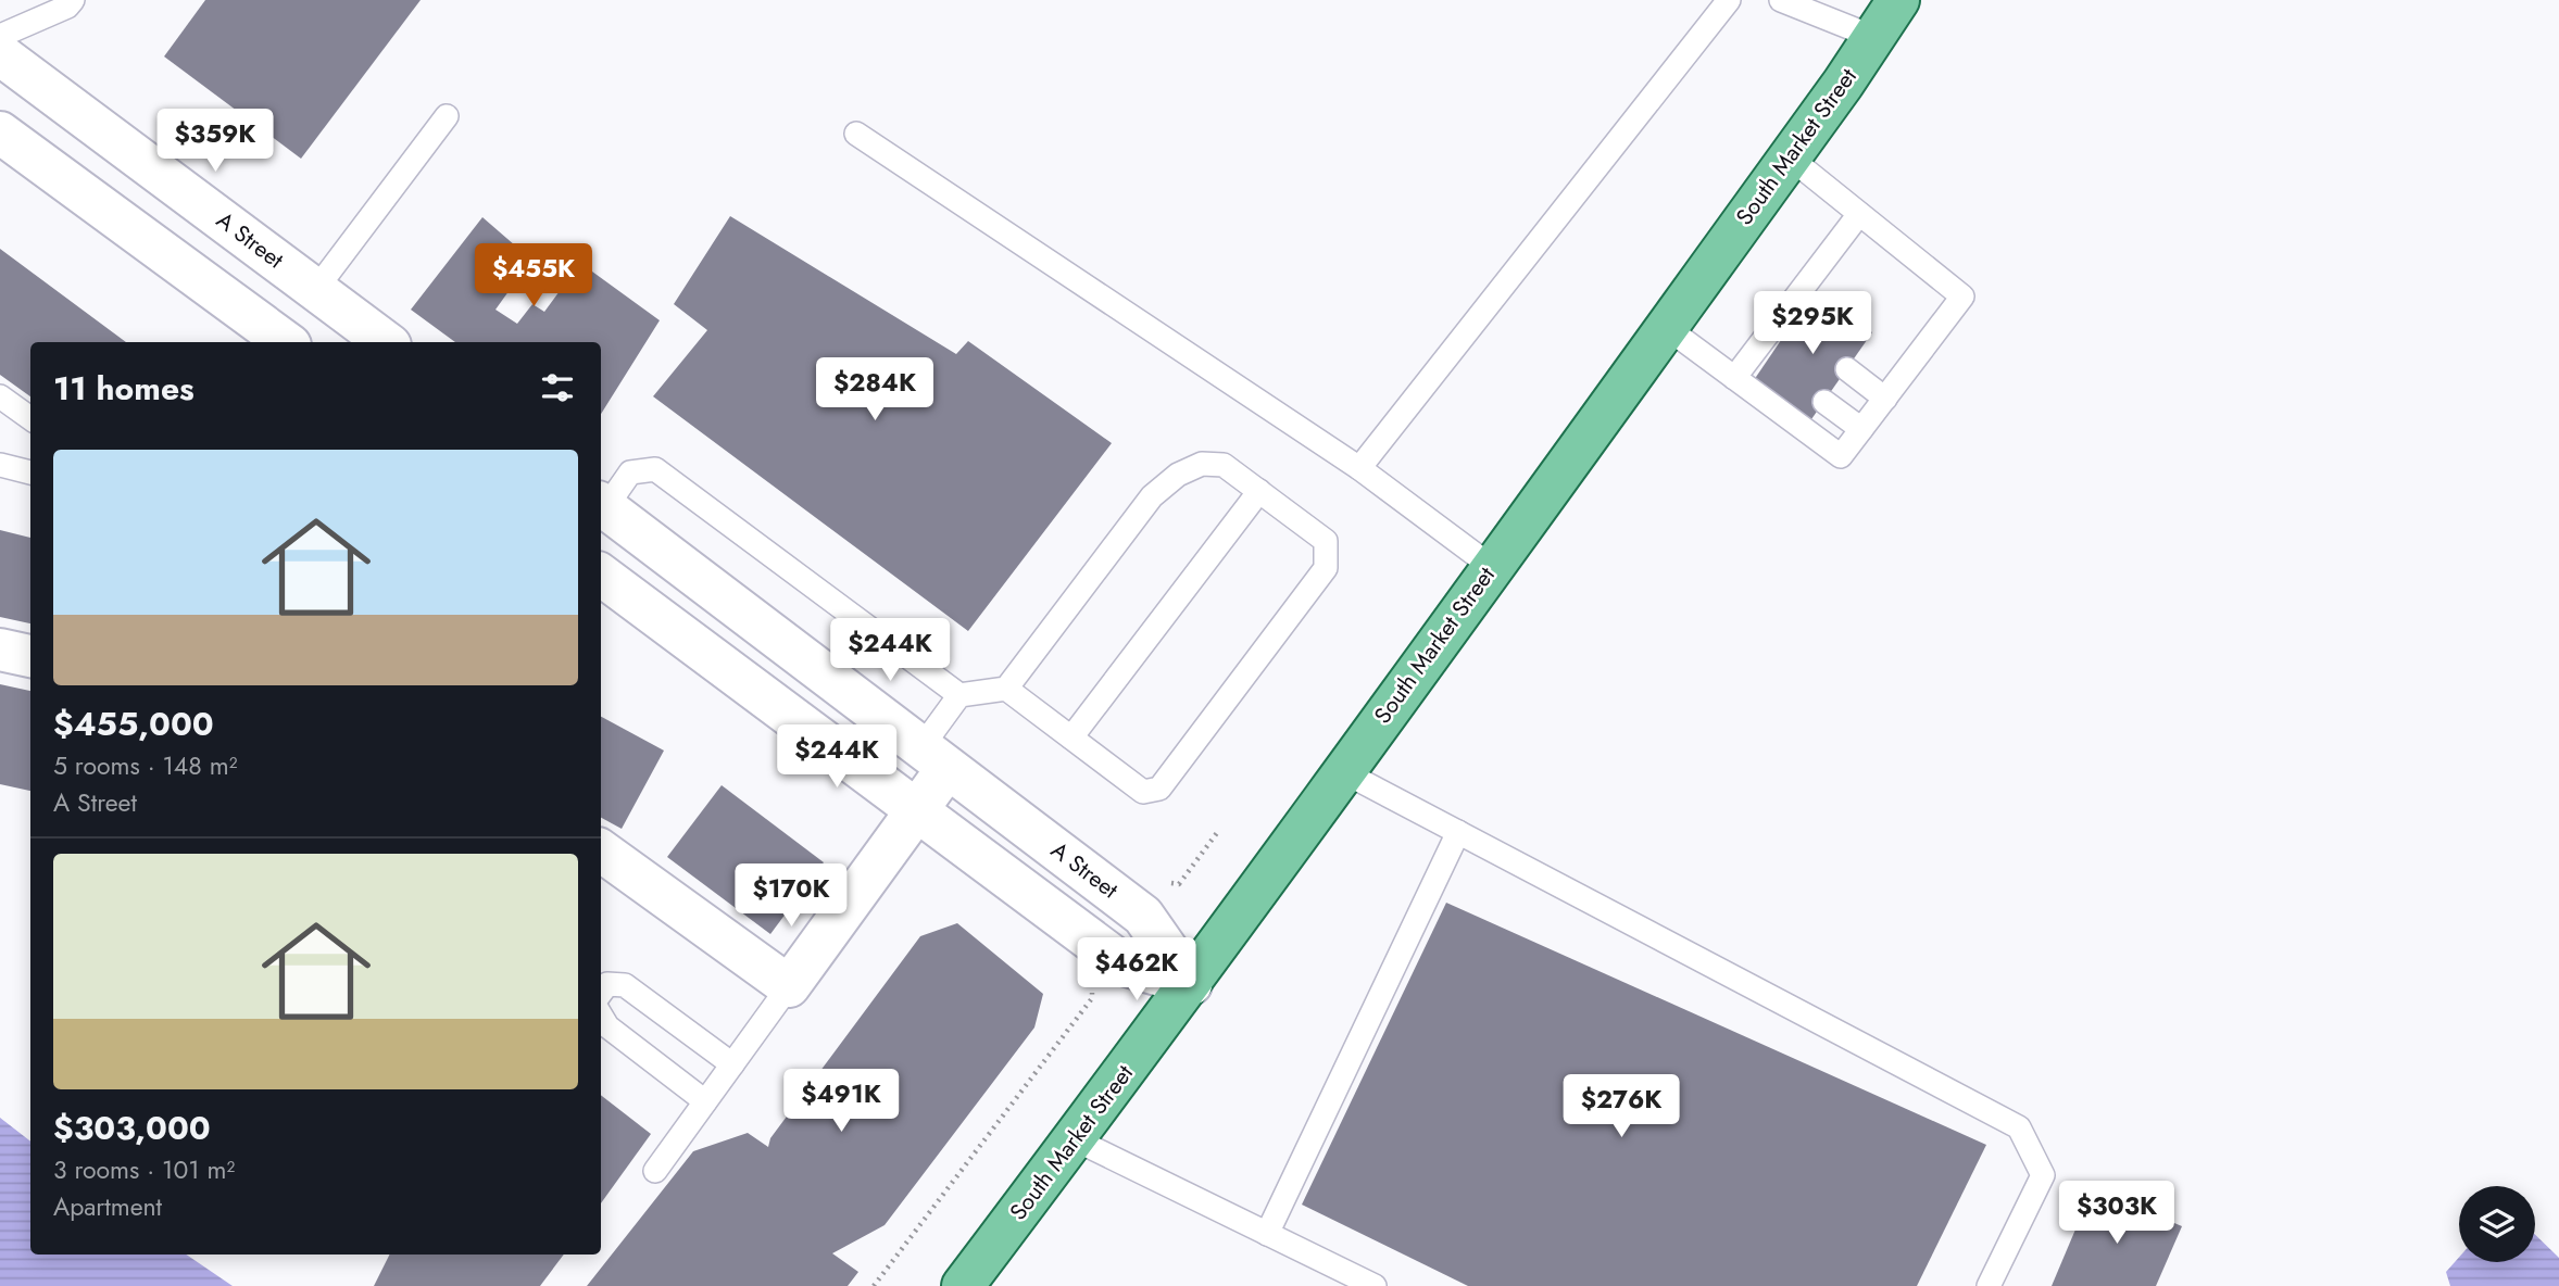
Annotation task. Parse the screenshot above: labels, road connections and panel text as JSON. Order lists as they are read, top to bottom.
{
  "streets": {
    "main road": ["South Market Street"],
    "street": ["A Street"]
  },
  "crossings": [
    ["South Market Street", "A Street"]
  ],
  "page": {
    "price": [
      "$359K",
      "$455K",
      "$295K",
      "$284K",
      "$244K",
      "$244K",
      "$170K",
      "$462K",
      "$491K",
      "$276K",
      "$303K"
    ],
    "heading": "11 homes",
    "list": [
      {
        "name": "$455,000",
        "note": "5 rooms · 148 m² · A Street"
      },
      {
        "name": "$303,000",
        "note": "3 rooms · 101 m² · Apartment"
      }
    ]
  }
}
